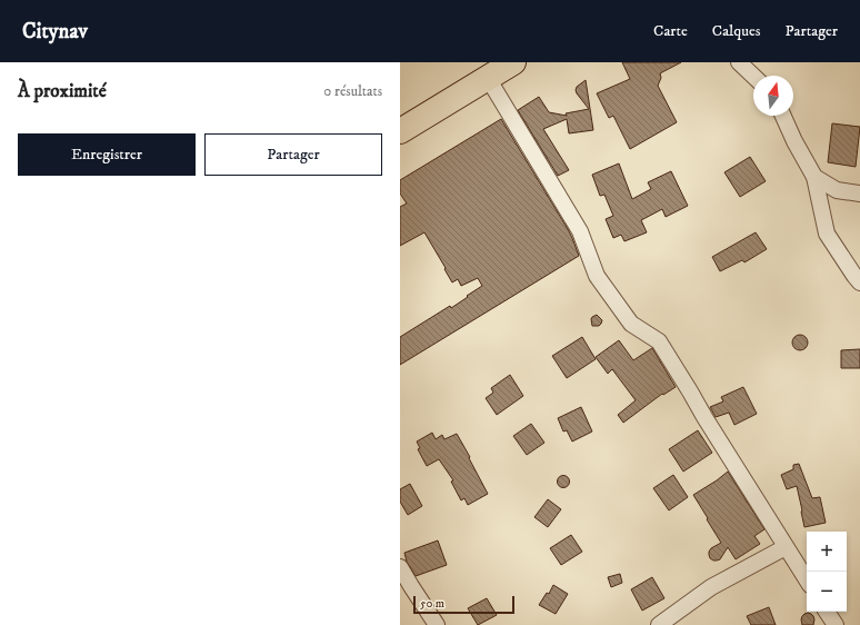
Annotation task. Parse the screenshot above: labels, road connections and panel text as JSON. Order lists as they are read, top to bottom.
{
  "scale_bar": "50 m",
  "north": "top",
  "page": {
    "header": "Citynav",
    "nav": ["Carte", "Calques", "Partager"],
    "heading": ["À proximité", "0 résultats"],
    "buttons": ["Enregistrer", "Partager"],
    "map_buttons": ["+", "−"],
    "scale": "50 m"
  }
}
